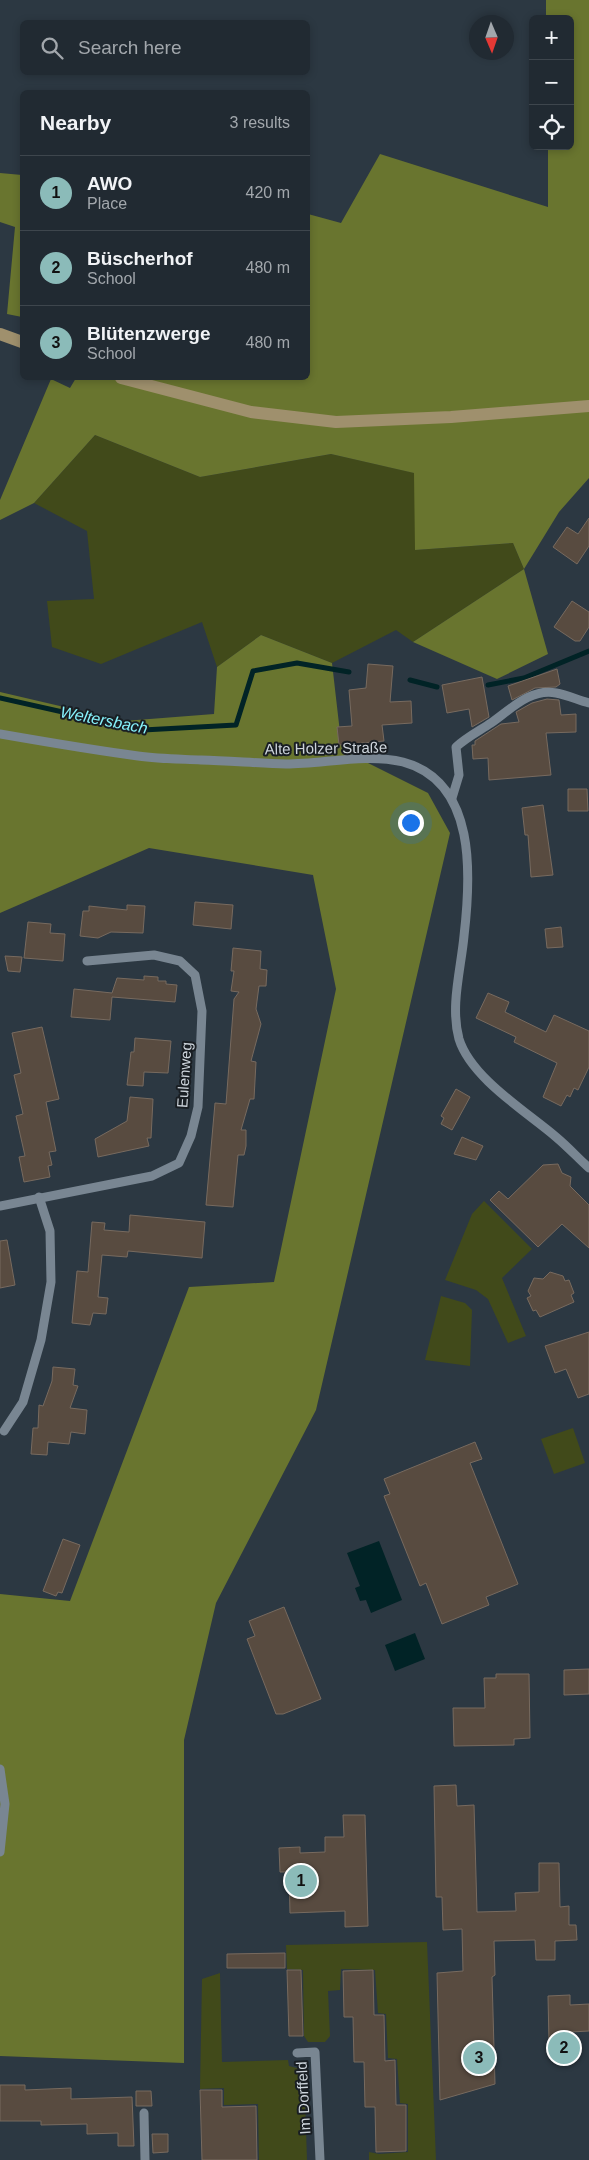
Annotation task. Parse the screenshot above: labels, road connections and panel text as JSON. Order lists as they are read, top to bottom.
{
  "streets": {
    "street": ["Alte Holzer Straße", "Eulenweg", "Im Dorffeld"]
  },
  "water": ["Weltersbach"],
  "north": "bottom",
  "page": {
    "map_buttons": ["+", "−"],
    "search": "Search here",
    "heading": ["Nearby", "3 results"],
    "list": [
      {
        "mark": "1",
        "name": "AWO",
        "note": "Place",
        "value": "420 m"
      },
      {
        "mark": "2",
        "name": "Büscherhof",
        "note": "School",
        "value": "480 m"
      },
      {
        "mark": "3",
        "name": "Blütenzwerge",
        "note": "School",
        "value": "480 m"
      }
    ],
    "pins": ["1", "2", "3"]
  }
}
